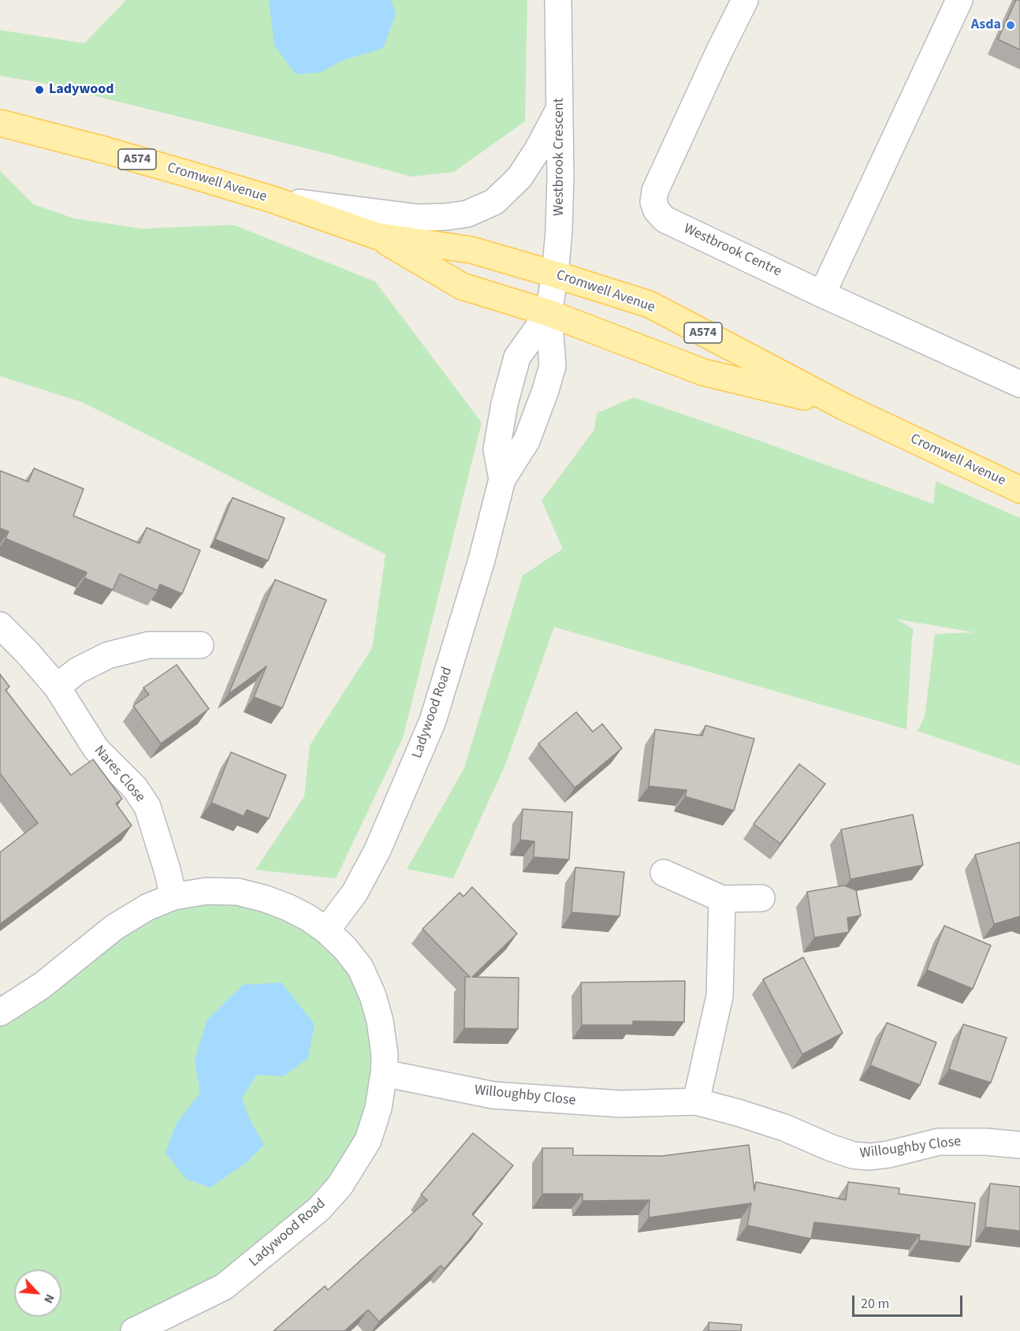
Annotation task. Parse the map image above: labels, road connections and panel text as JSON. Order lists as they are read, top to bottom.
{
  "streets": {
    "main road": ["A574", "Cromwell Avenue"],
    "street": [
      "Westbrook Crescent",
      "Westbrook Centre",
      "Ladywood Road",
      "Nares Close",
      "Willoughby Close"
    ]
  },
  "crossings": [
    ["Westbrook Crescent", "Cromwell Avenue"],
    ["Westbrook Crescent", "Ladywood Road"],
    ["Cromwell Avenue", "Ladywood Road"],
    ["Ladywood Road", "Nares Close"],
    ["Ladywood Road", "Willoughby Close"]
  ],
  "places": ["Asda", "Ladywood"],
  "scale_bar": "20 m",
  "north": "bottom right"
}
